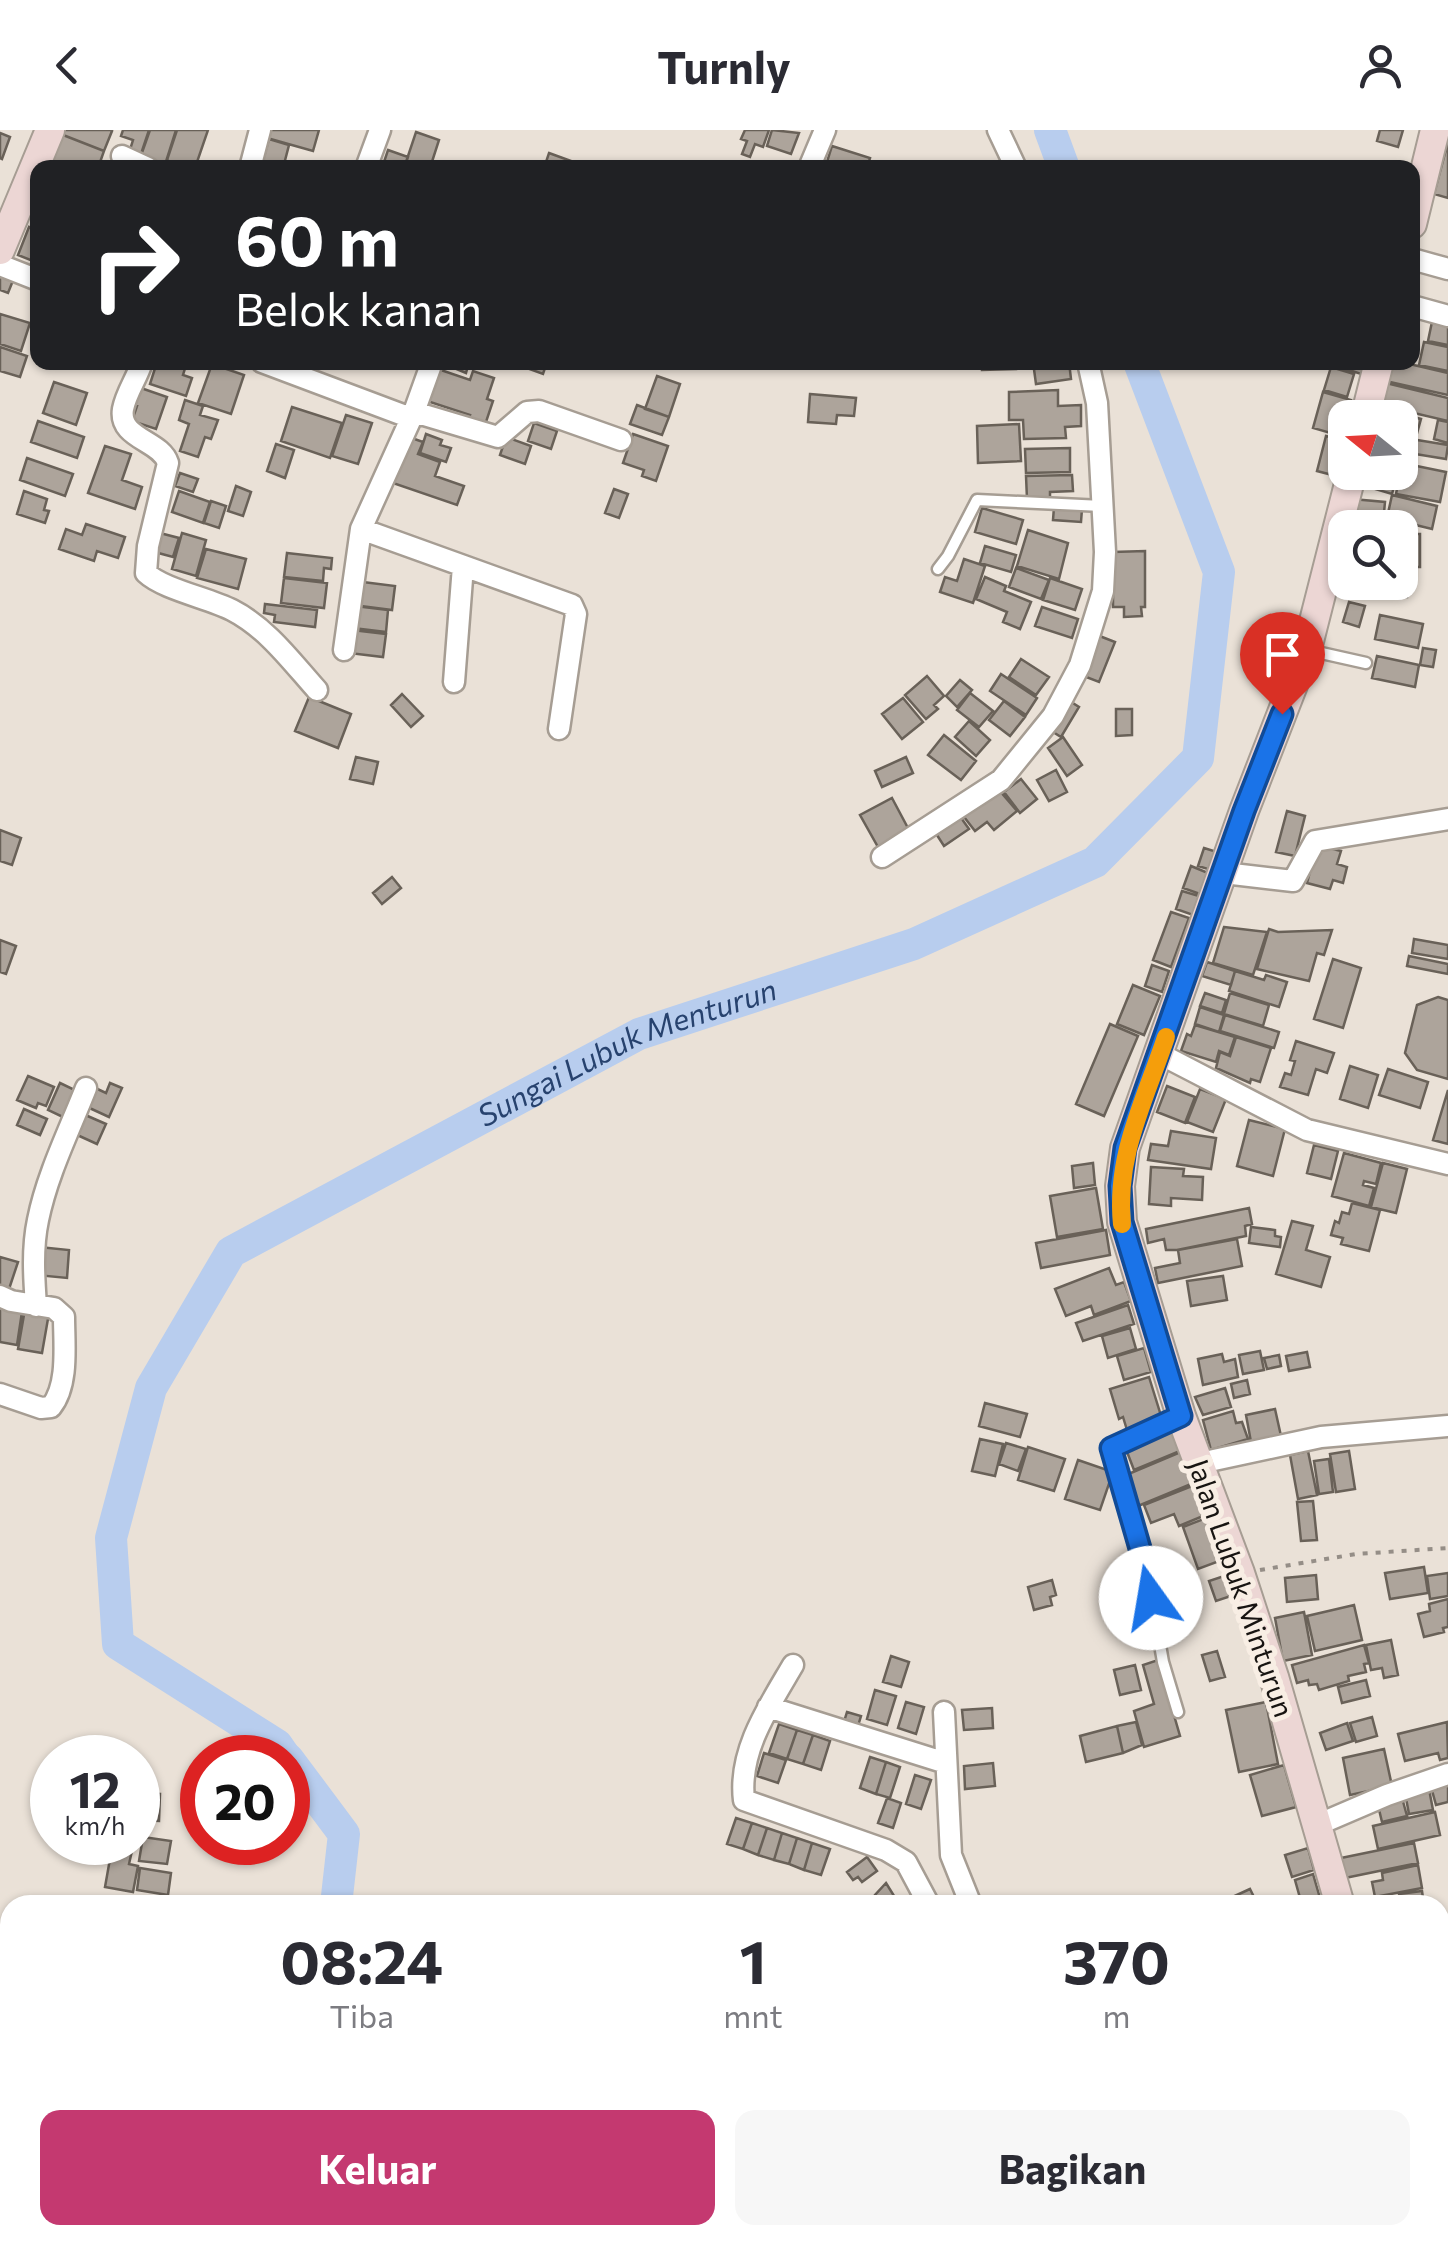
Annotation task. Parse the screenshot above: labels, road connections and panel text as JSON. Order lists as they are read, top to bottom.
{
  "streets": {
    "street": ["Jalan Lubuk Minturun"]
  },
  "water": ["Sungai Lubuk Menturun"],
  "north": "left",
  "page": {
    "header": "Turnly",
    "turn": ["60 m", "Belok kanan"],
    "speed": "12 km/h",
    "limit": "20",
    "eta": [
      "08:24",
      "Tiba",
      "1",
      "mnt",
      "370",
      "m"
    ],
    "buttons": ["Keluar", "Bagikan"]
  }
}
